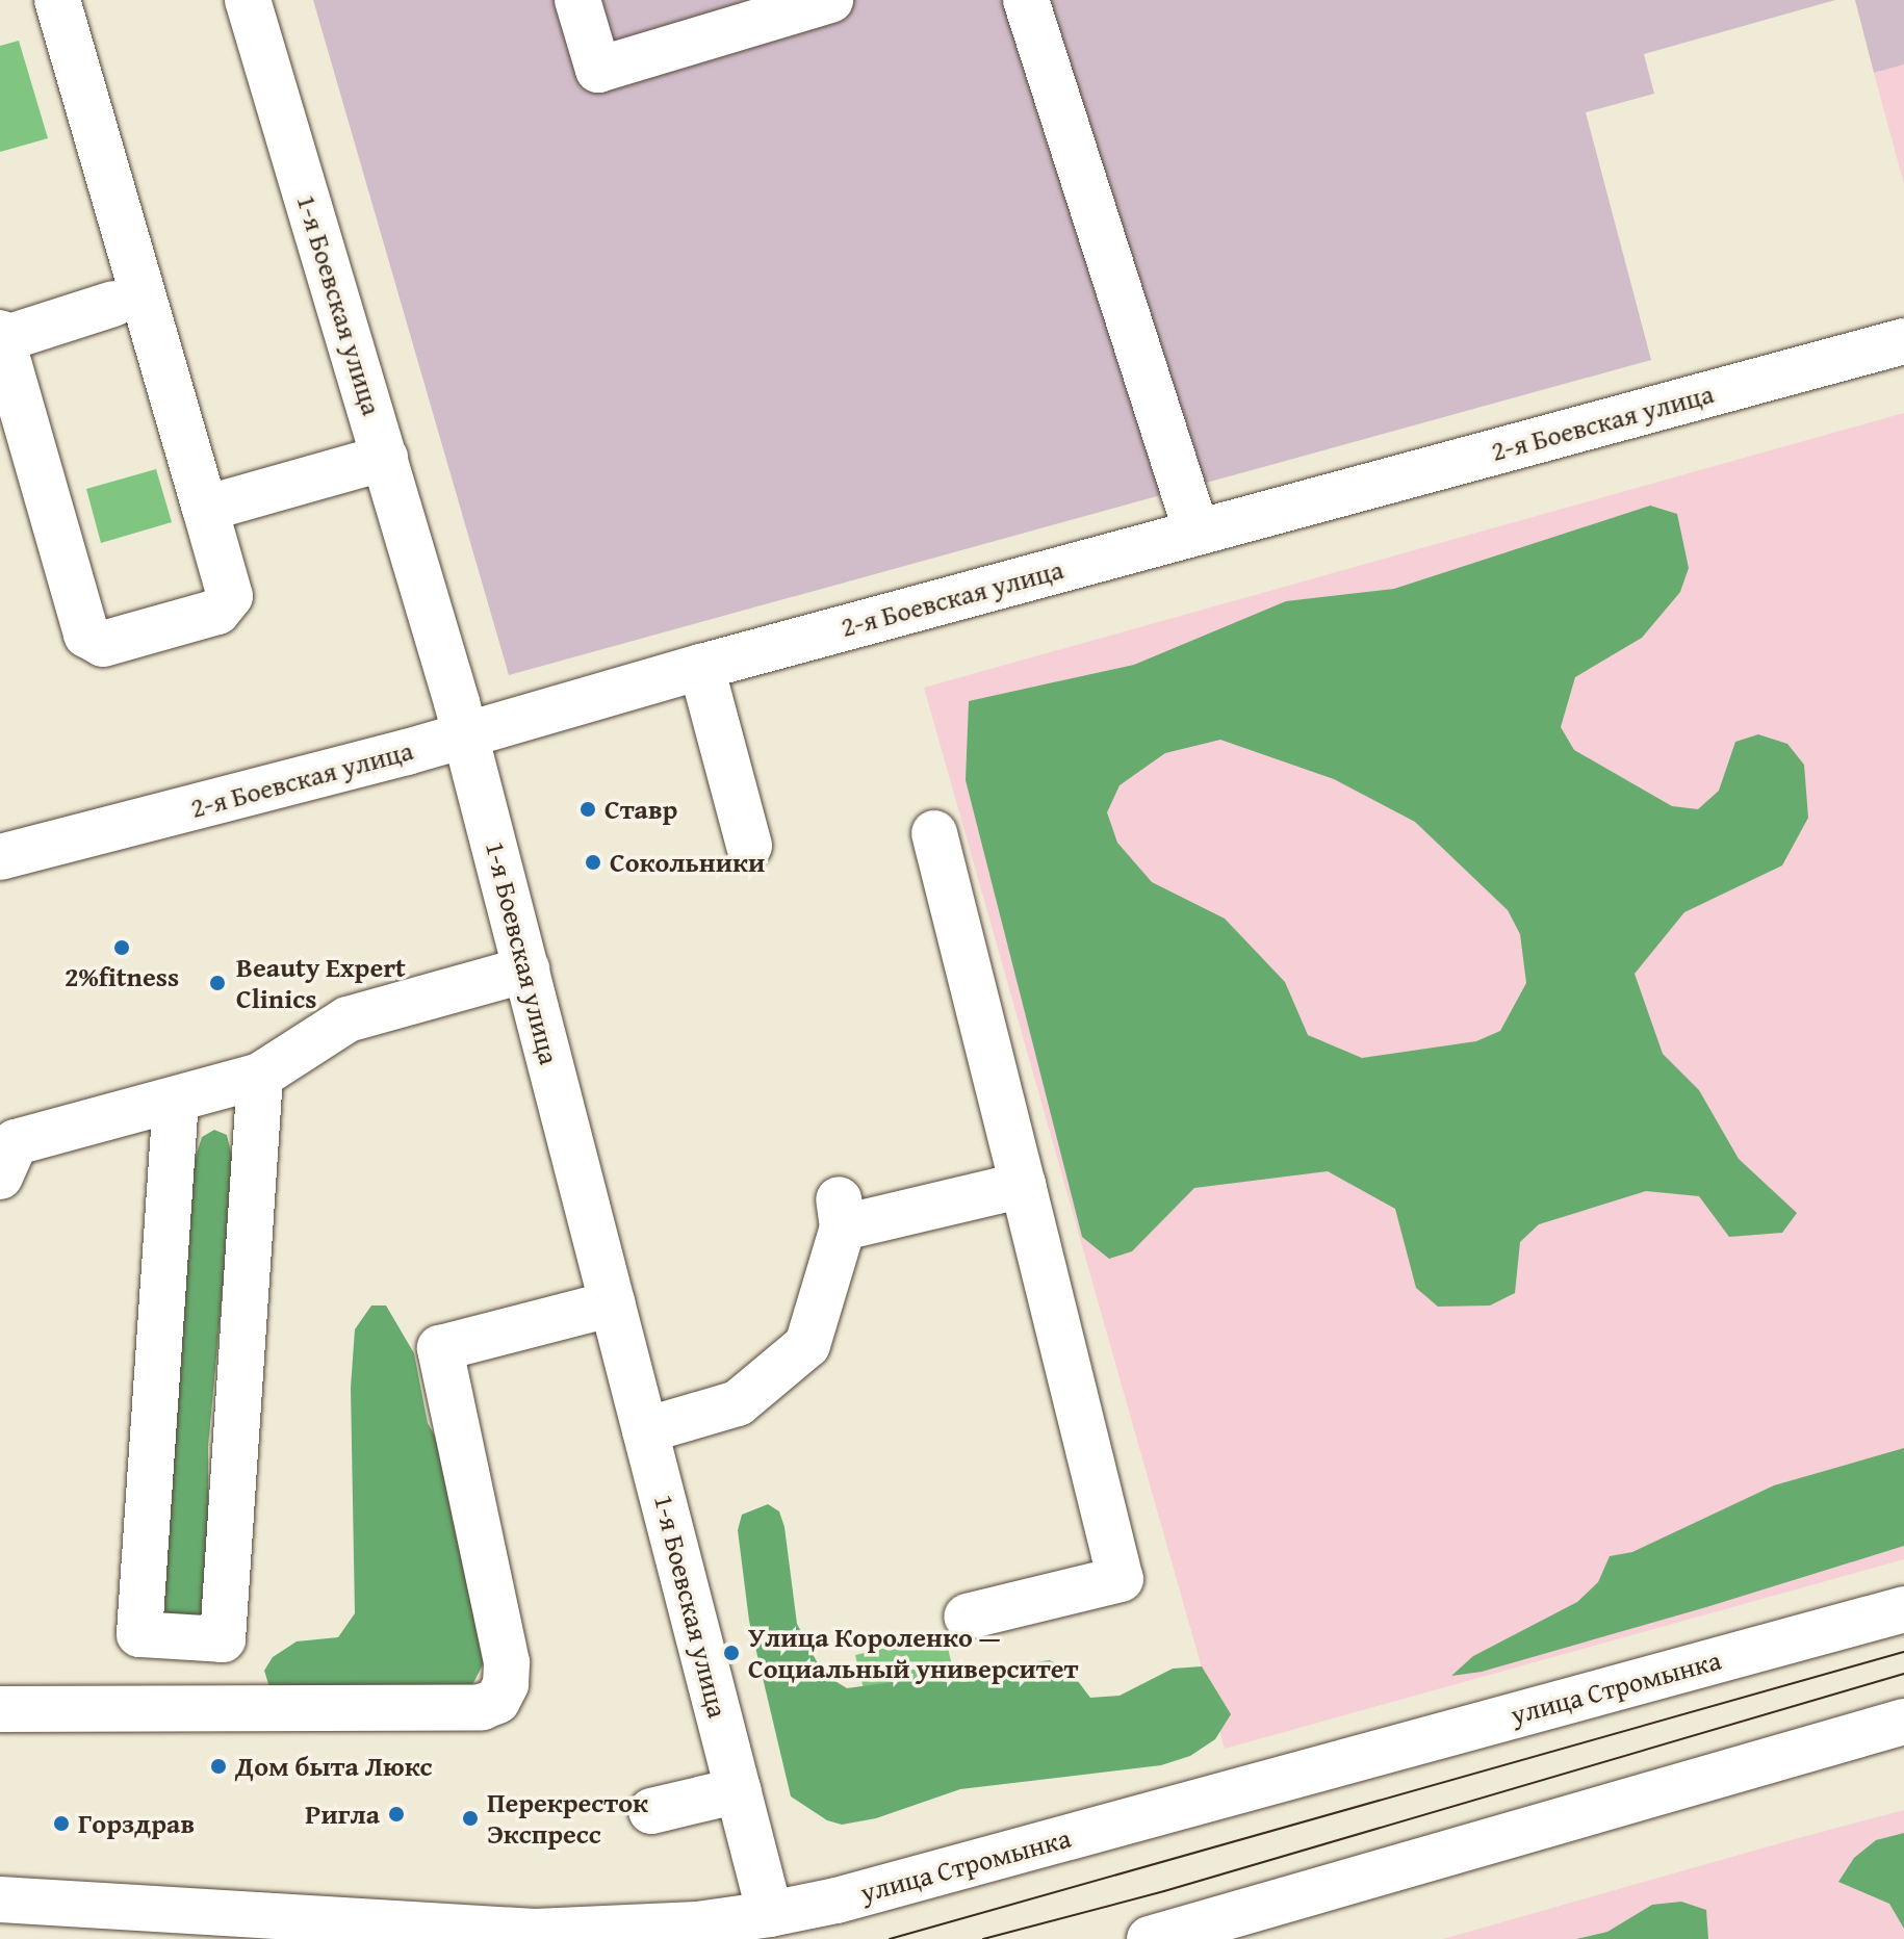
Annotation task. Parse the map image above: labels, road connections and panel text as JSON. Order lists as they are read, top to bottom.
{
  "streets": {
    "street": ["1-я Боевская улица", "2-я Боевская улица", "улица Стромынка"]
  },
  "crossings": [
    ["1-я Боевская улица", "2-я Боевская улица"],
    ["1-я Боевская улица", "улица Стромынка"]
  ],
  "places": [
    "Ставр",
    "Сокольники",
    "2%fitness",
    "Beauty Expert Clinics",
    "Улица Короленко — Социальный университет",
    "Дом быта Люкс",
    "Ригла",
    "Перекресток Экспресс",
    "Горздрав"
  ]
}
